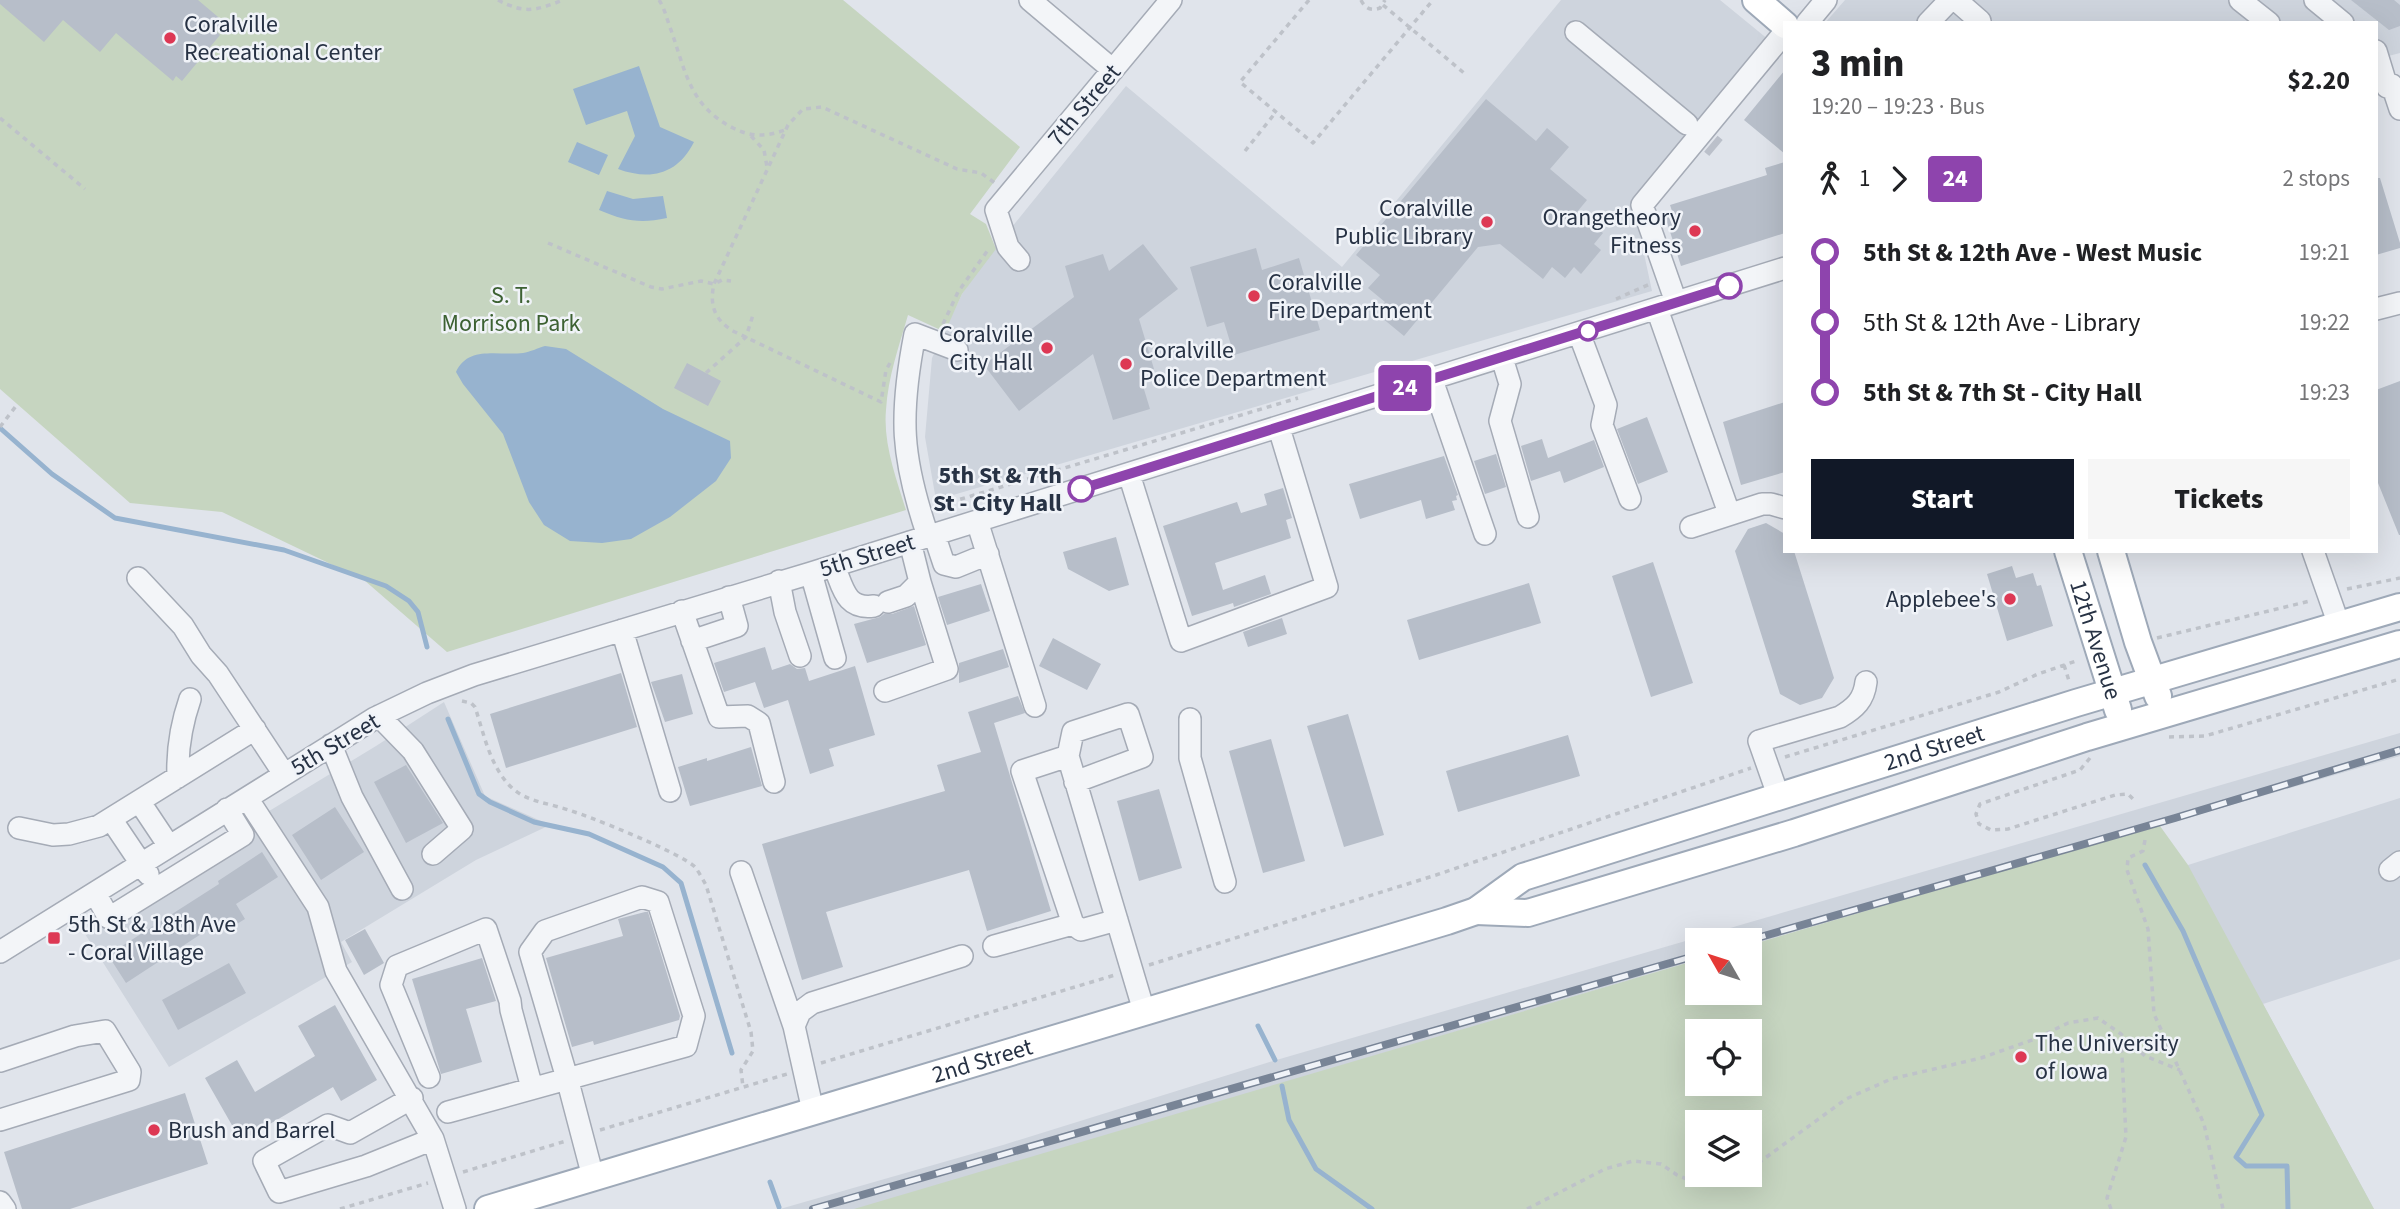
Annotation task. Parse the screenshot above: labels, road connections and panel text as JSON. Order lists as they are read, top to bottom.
{
  "streets": {
    "main road": ["12th Avenue", "2nd Street"],
    "street": ["7th Street", "5th Street"]
  },
  "crossings": [
    ["12th Avenue", "2nd Street"]
  ],
  "parks": ["S. T. Morrison Park"],
  "places": {
    "other": [
      "Coralville Recreational Center",
      "Coralville Public Library",
      "Orangetheory Fitness",
      "Coralville Fire Department",
      "Coralville City Hall",
      "Coralville Police Department",
      "5th St & 7th St - City Hall",
      "Applebee's",
      "The University of Iowa",
      "Brush and Barrel"
    ],
    "transit": ["5th St & 18th Ave - Coral Village"]
  },
  "lines": ["bus line 24"],
  "north": "top left",
  "page": {
    "on_map": "24",
    "heading": ["3 min", "19:20 – 19:23 · Bus", "$2.20"],
    "legs": ["1", "24", "2 stops"],
    "list": [
      {
        "name": "5th St & 12th Ave - West Music",
        "value": "19:21"
      },
      {
        "name": "5th St & 12th Ave - Library",
        "value": "19:22"
      },
      {
        "name": "5th St & 7th St - City Hall",
        "value": "19:23"
      }
    ],
    "buttons": ["Start", "Tickets"]
  }
}
